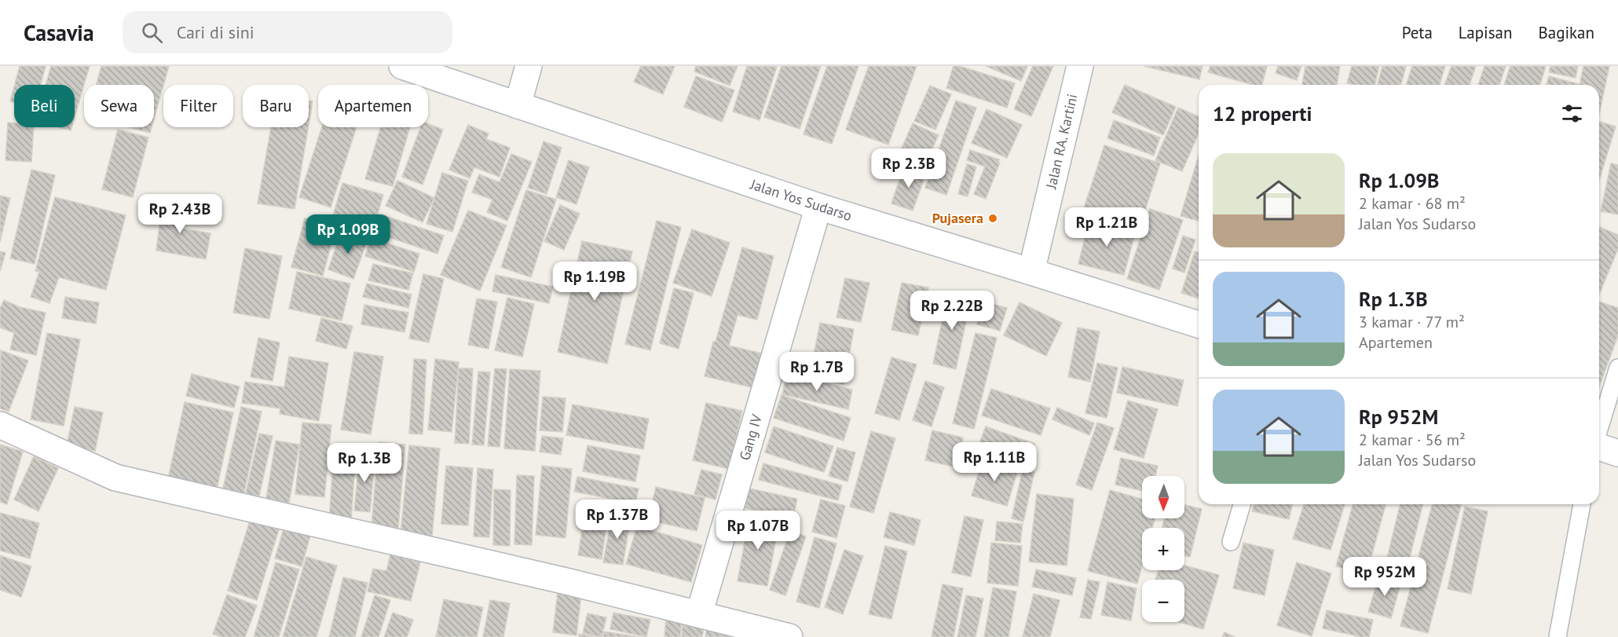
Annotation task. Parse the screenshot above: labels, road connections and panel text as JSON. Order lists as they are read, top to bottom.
{
  "streets": {
    "street": ["Jalan RA. Kartini", "Jalan Yos Sudarso", "Gang IV"]
  },
  "crossings": [
    ["Jalan RA. Kartini", "Jalan Yos Sudarso"],
    ["Jalan Yos Sudarso", "Gang IV"]
  ],
  "places": ["Pujasera"],
  "north": "bottom",
  "page": {
    "header": "Casavia",
    "search": "Cari di sini",
    "nav": ["Peta", "Lapisan", "Bagikan"],
    "chip": [
      "Beli",
      "Sewa",
      "Filter",
      "Baru",
      "Apartemen"
    ],
    "heading": "12 properti",
    "list": [
      {
        "name": "Rp 1.09B",
        "note": "2 kamar · 68 m² · Jalan Yos Sudarso"
      },
      {
        "name": "Rp 1.3B",
        "note": "3 kamar · 77 m² · Apartemen"
      },
      {
        "name": "Rp 952M",
        "note": "2 kamar · 56 m² · Jalan Yos Sudarso"
      }
    ],
    "price": [
      "Rp 2.3B",
      "Rp 2.43B",
      "Rp 1.21B",
      "Rp 1.09B",
      "Rp 1.19B",
      "Rp 2.22B",
      "Rp 1.7B",
      "Rp 1.11B",
      "Rp 1.3B",
      "Rp 1.37B",
      "Rp 1.07B",
      "Rp 952M"
    ],
    "map_buttons": ["+", "−"]
  }
}
